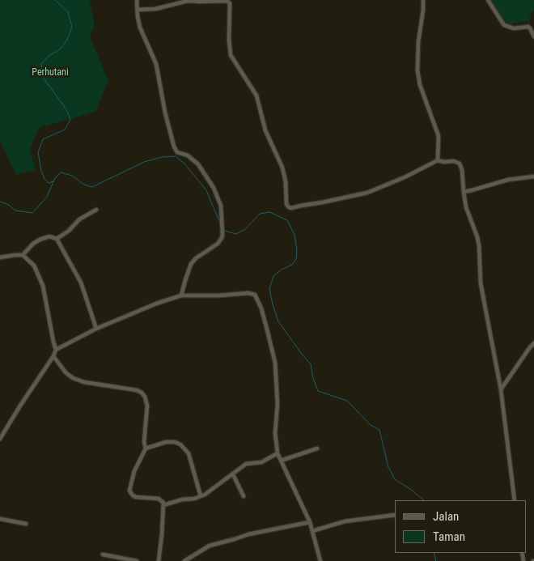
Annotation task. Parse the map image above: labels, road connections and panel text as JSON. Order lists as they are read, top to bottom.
{
  "parks": ["Perhutani"],
  "legend": ["Jalan", "Taman"]
}
